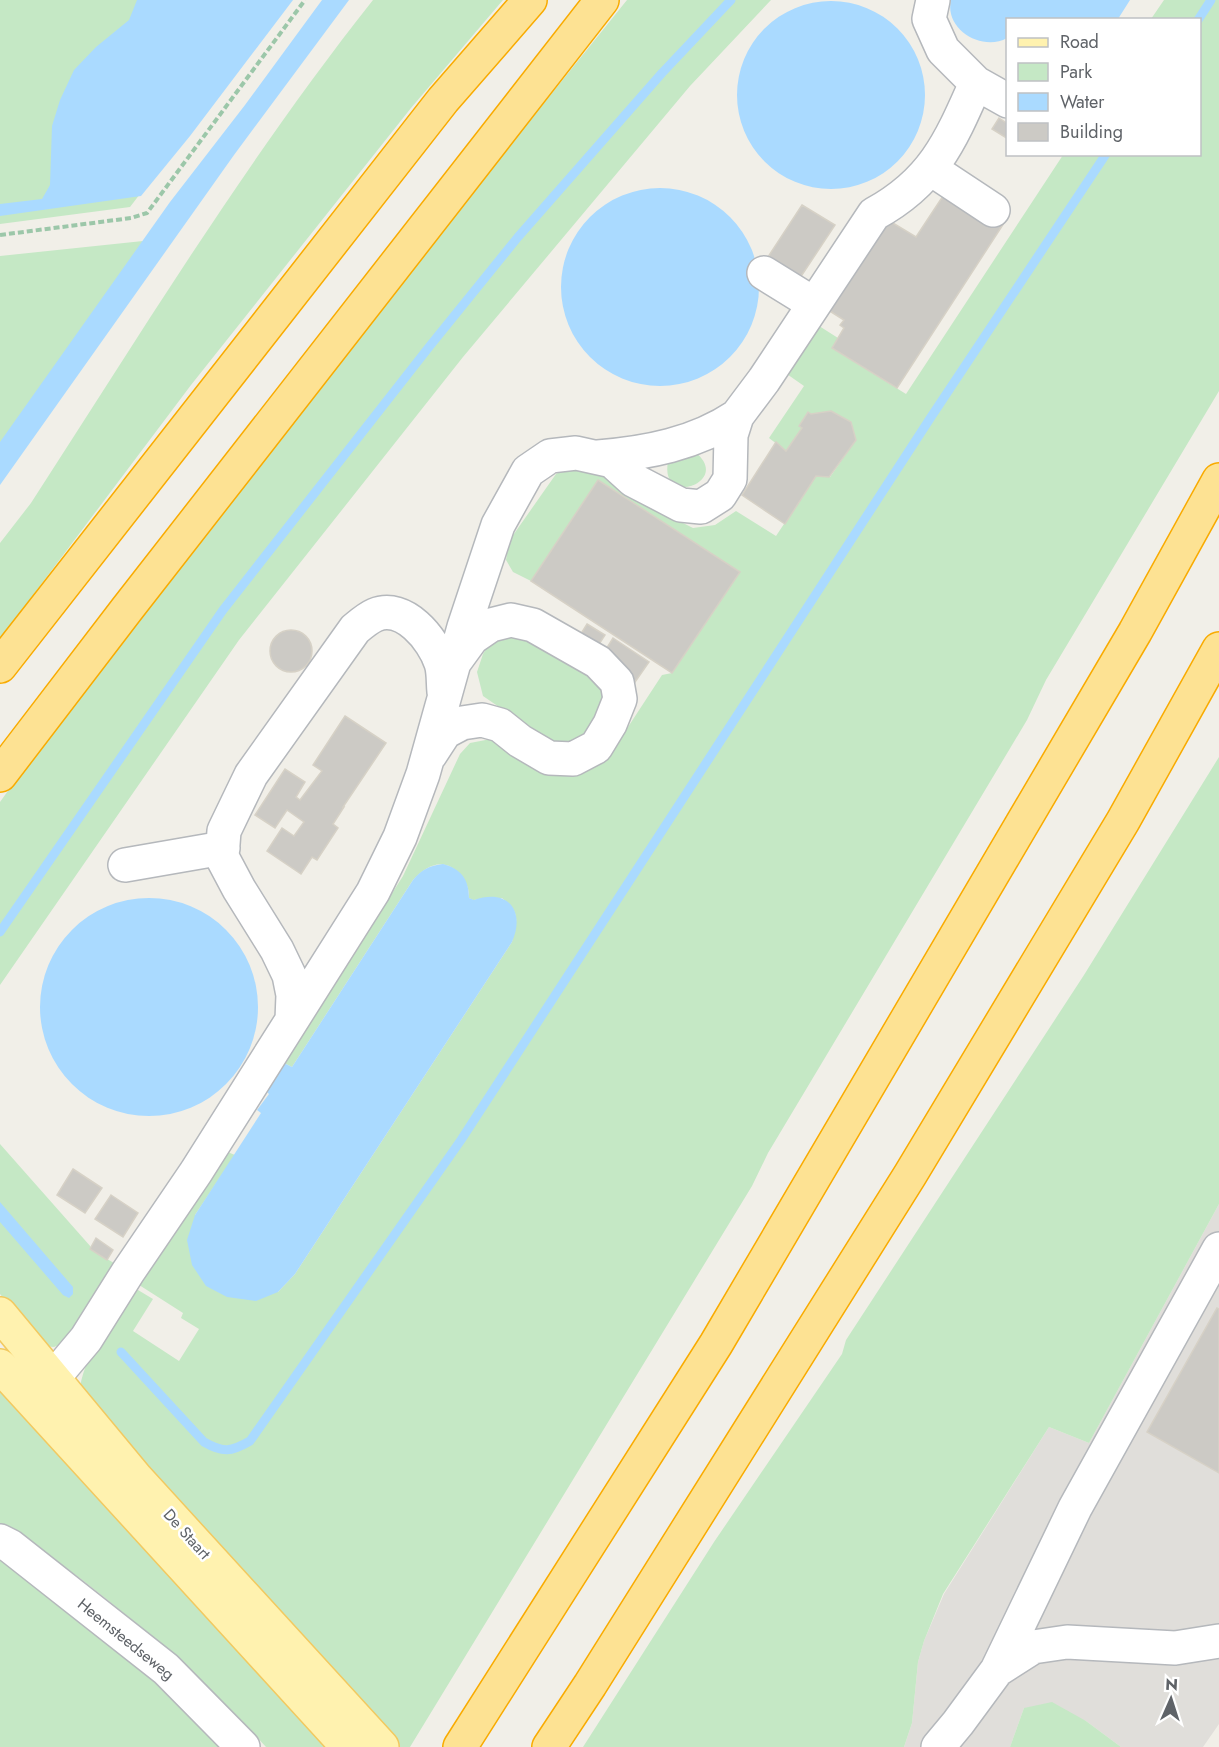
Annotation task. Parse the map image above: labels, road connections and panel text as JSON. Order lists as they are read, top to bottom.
{
  "streets": {
    "main road": ["De Staart"],
    "street": ["Heemsteedseweg"]
  },
  "legend": [
    "Road",
    "Park",
    "Water",
    "Building"
  ],
  "north": "top"
}
